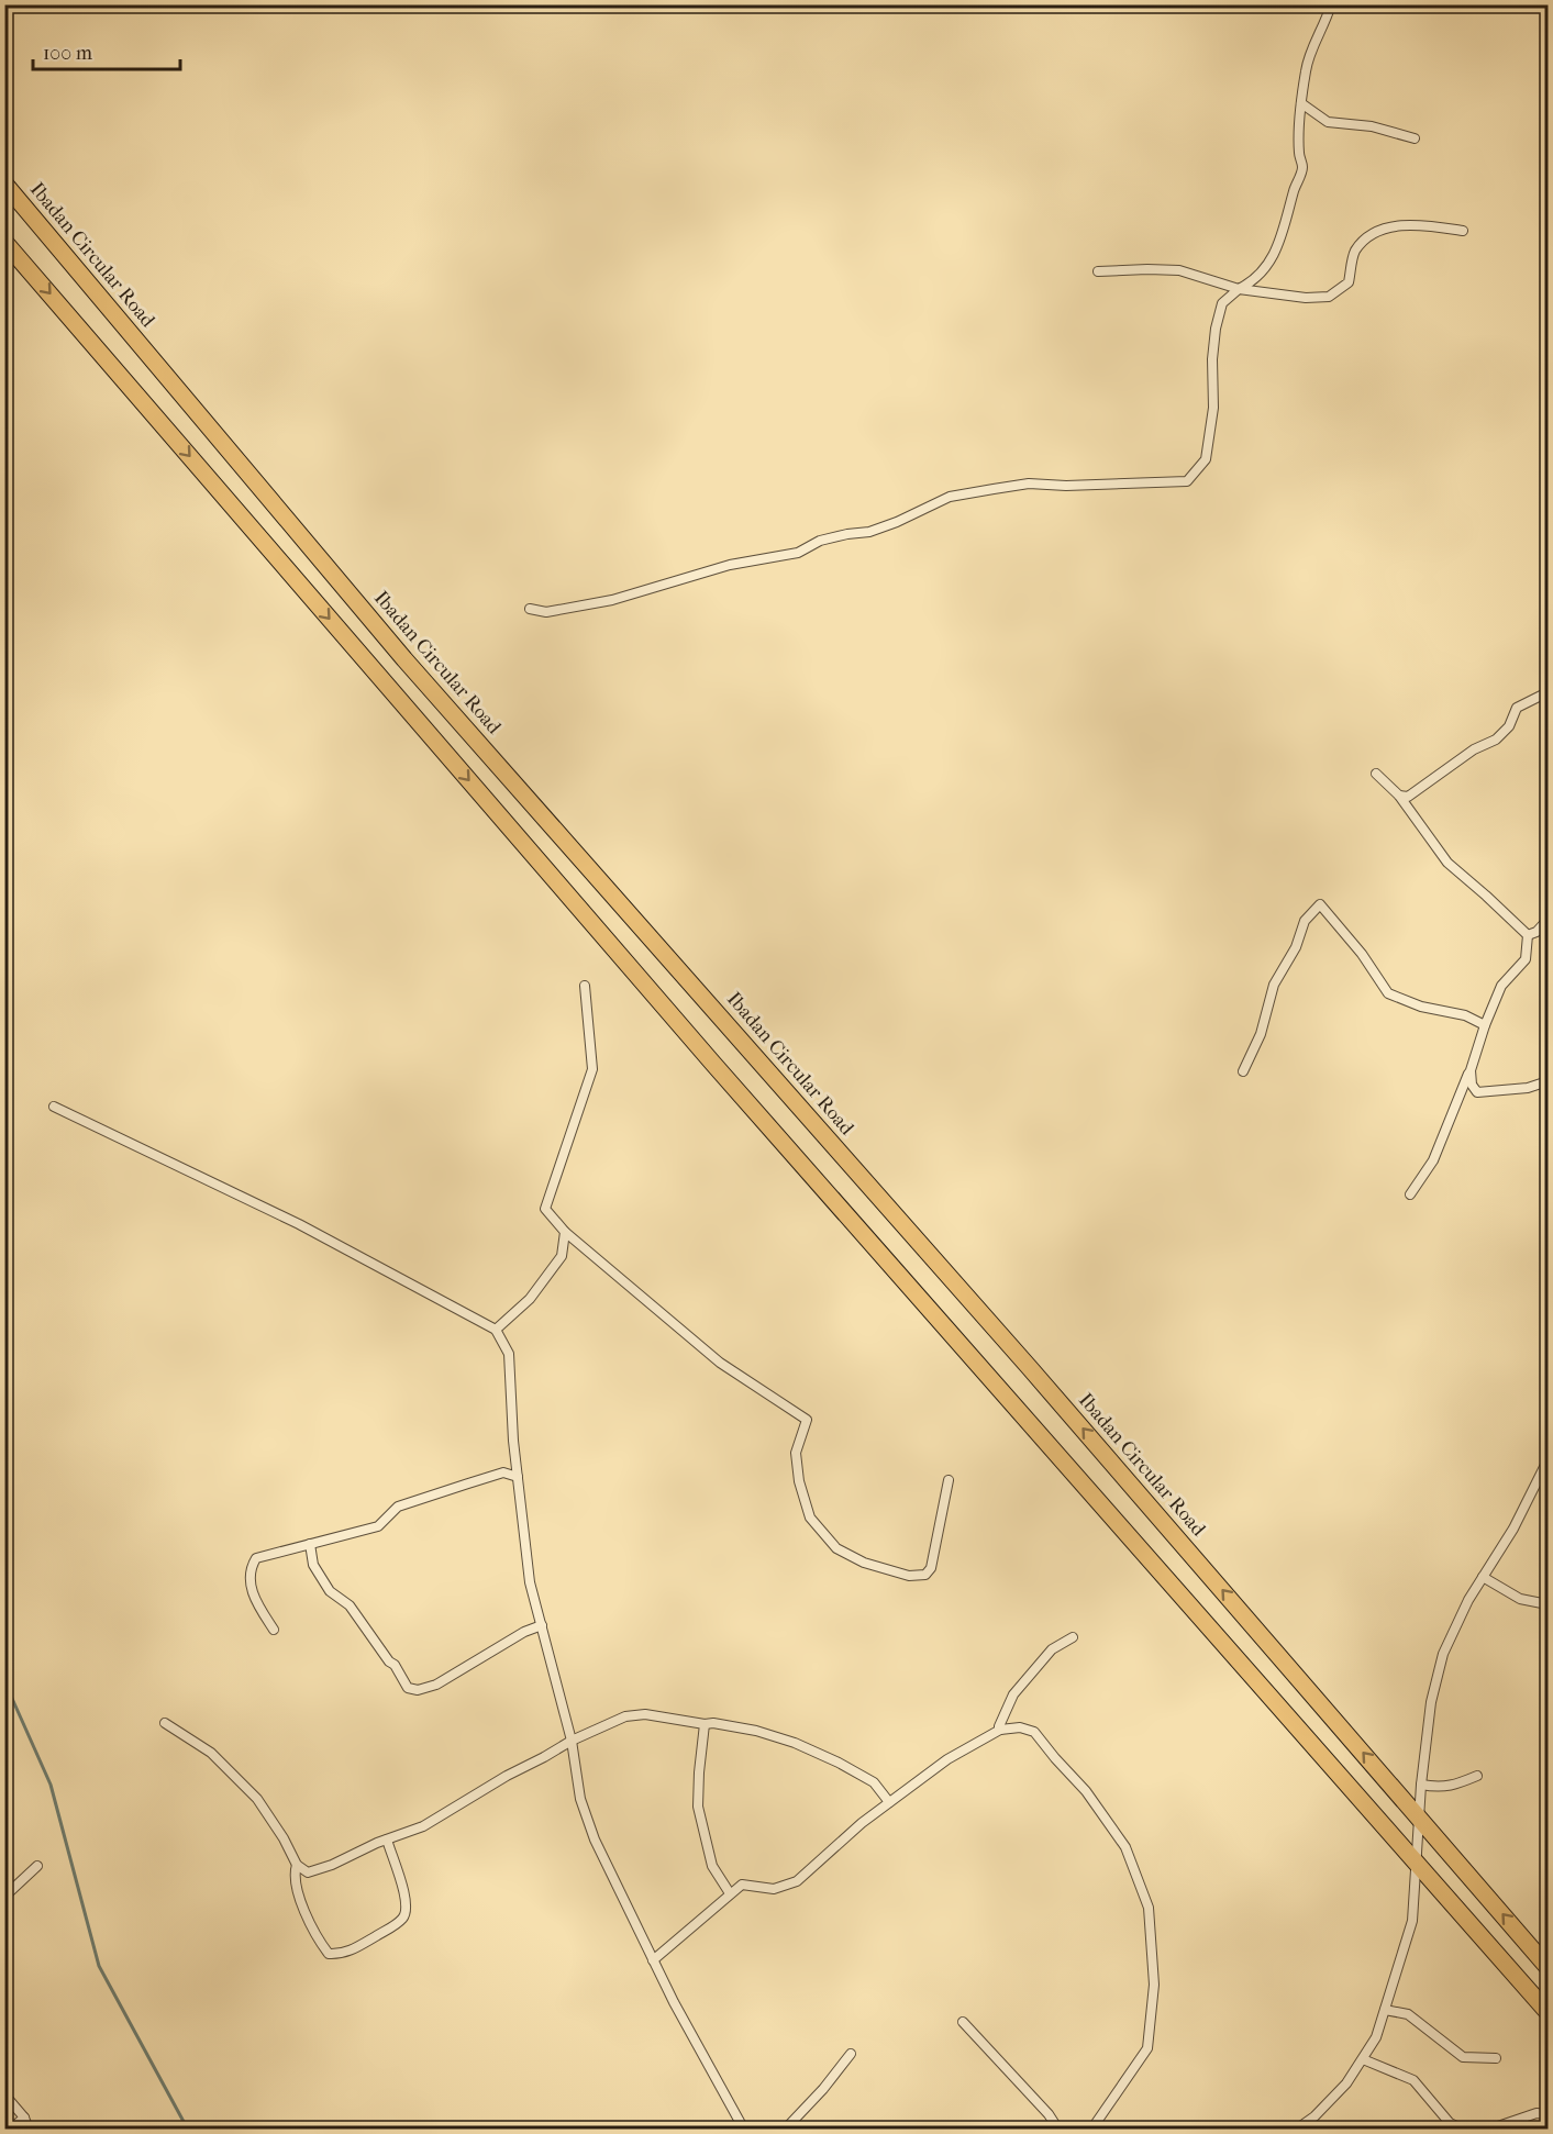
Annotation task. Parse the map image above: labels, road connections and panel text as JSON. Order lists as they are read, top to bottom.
{
  "streets": {
    "highway": ["Ibadan Circular Road"]
  },
  "scale_bar": "100 m"
}
